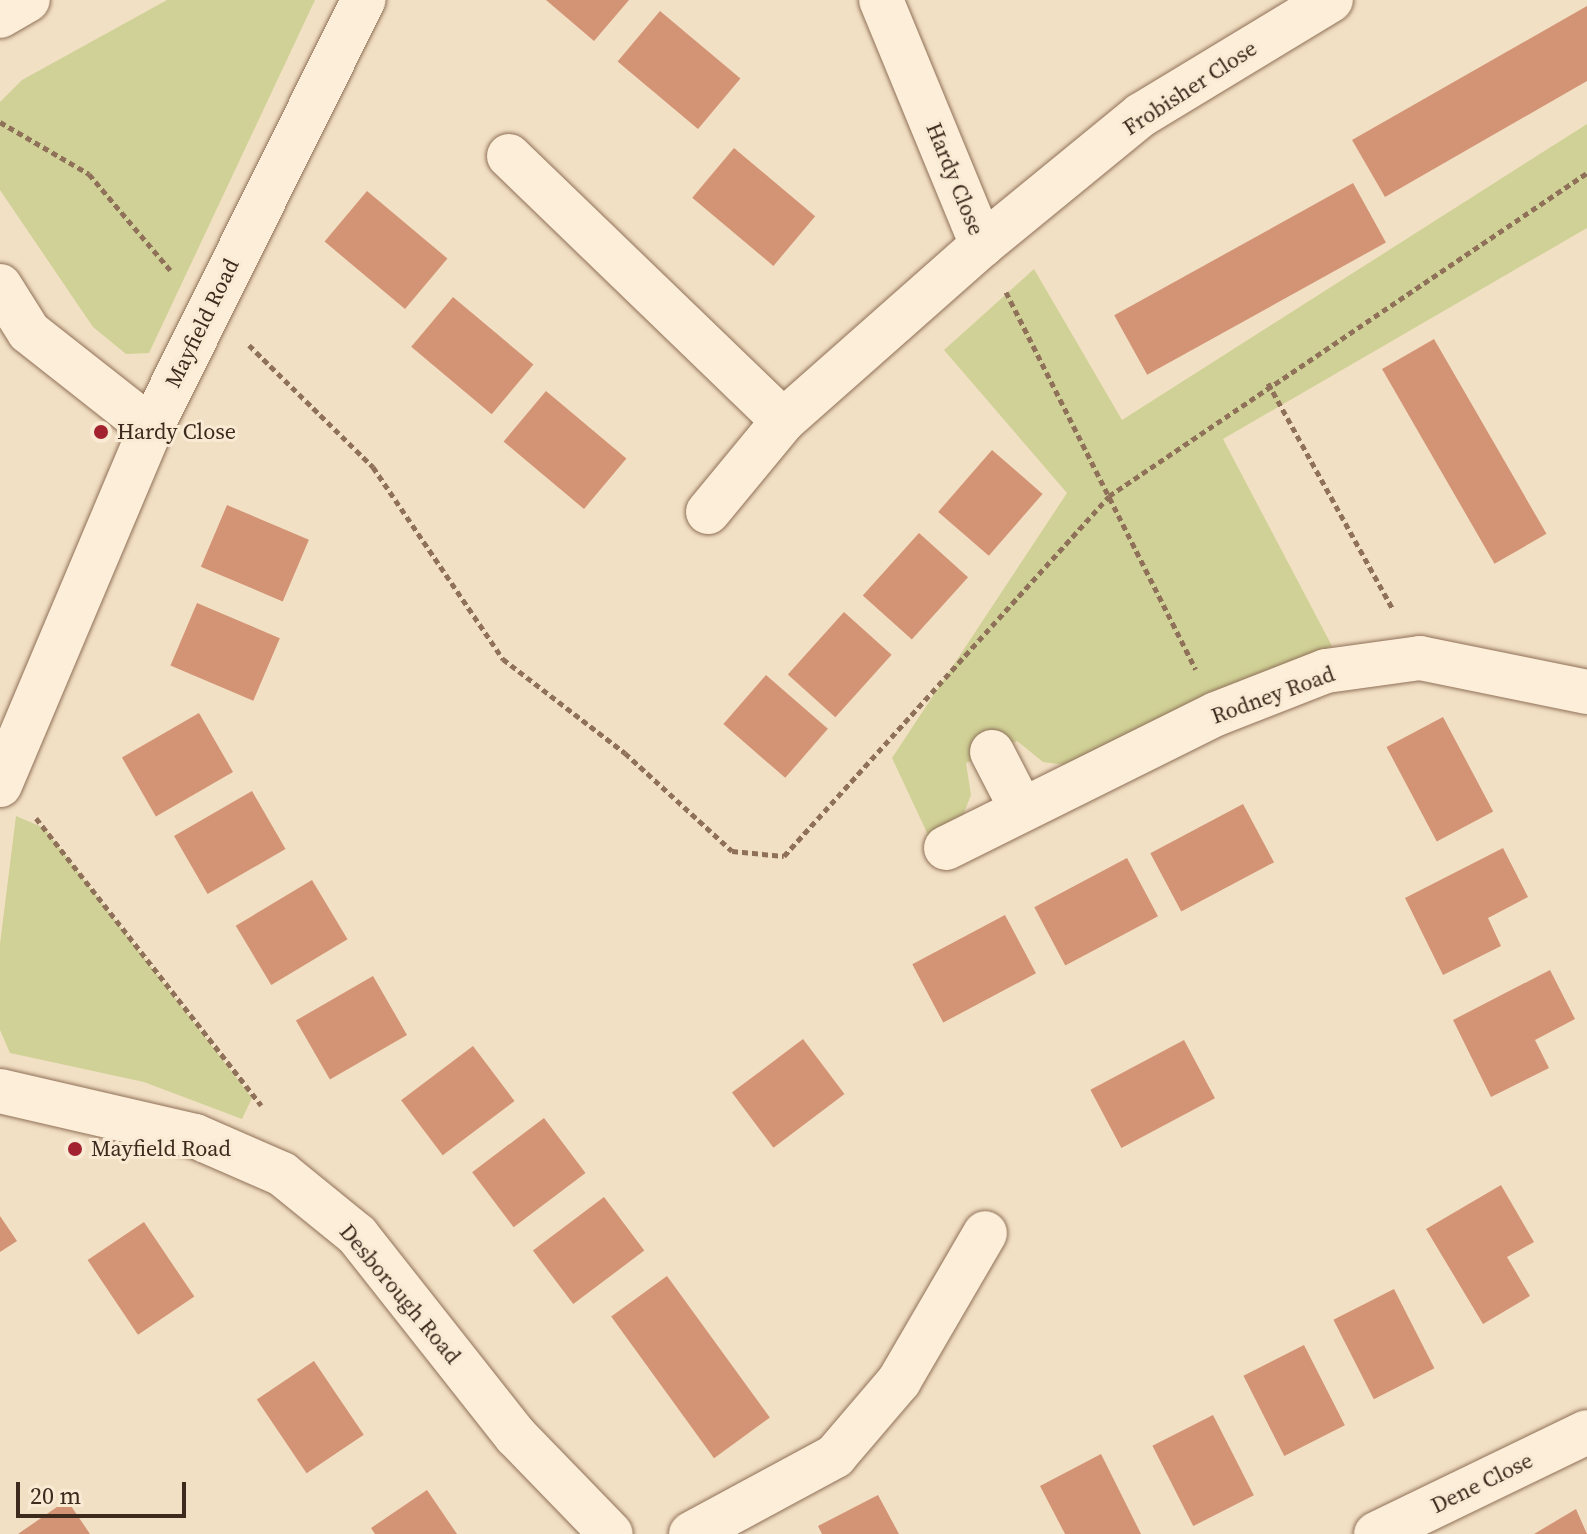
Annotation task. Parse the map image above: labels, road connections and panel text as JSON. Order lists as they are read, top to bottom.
{
  "streets": {
    "street": [
      "Frobisher Close",
      "Hardy Close",
      "Mayfield Road",
      "Rodney Road",
      "Desborough Road",
      "Dene Close"
    ]
  },
  "crossings": [
    ["Frobisher Close", "Hardy Close"]
  ],
  "places": ["Hardy Close", "Mayfield Road"],
  "scale_bar": "20 m"
}
